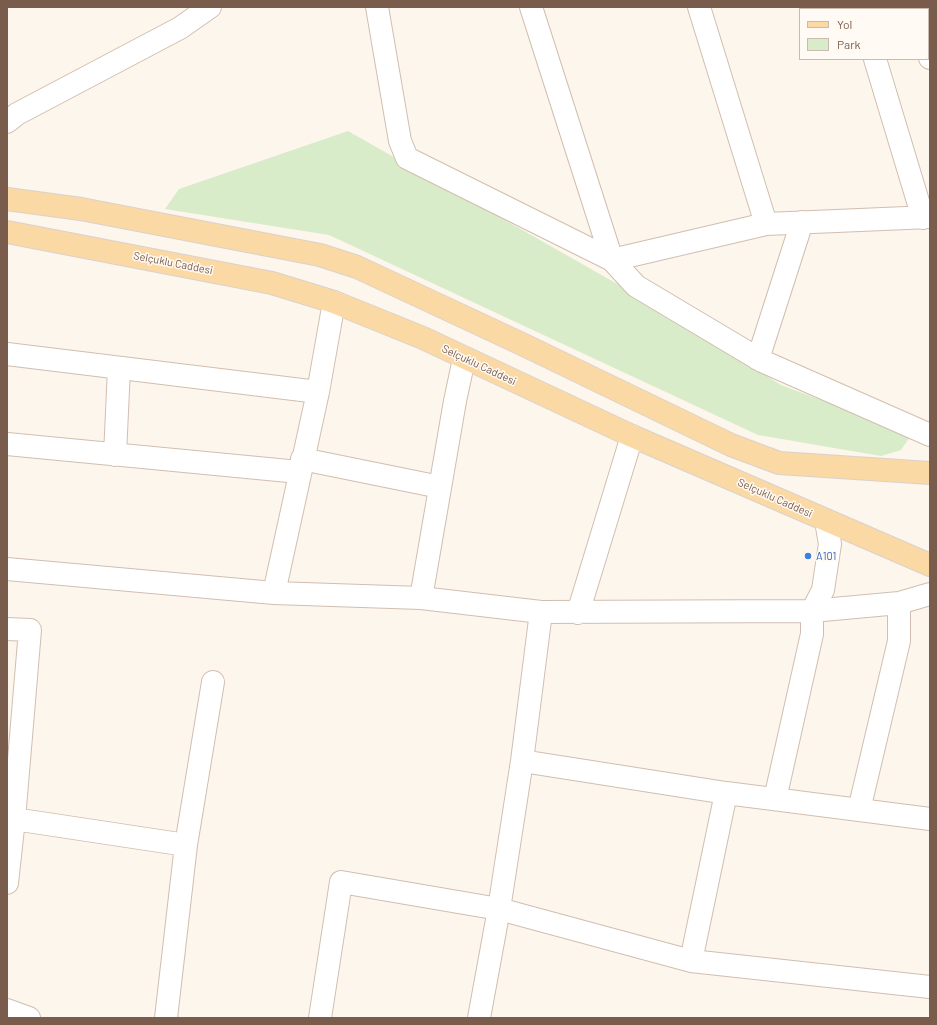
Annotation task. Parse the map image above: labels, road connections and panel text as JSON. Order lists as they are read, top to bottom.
{
  "streets": {
    "main road": ["Selçuklu Caddesi"]
  },
  "places": ["A101"],
  "legend": ["Yol", "Park"]
}
